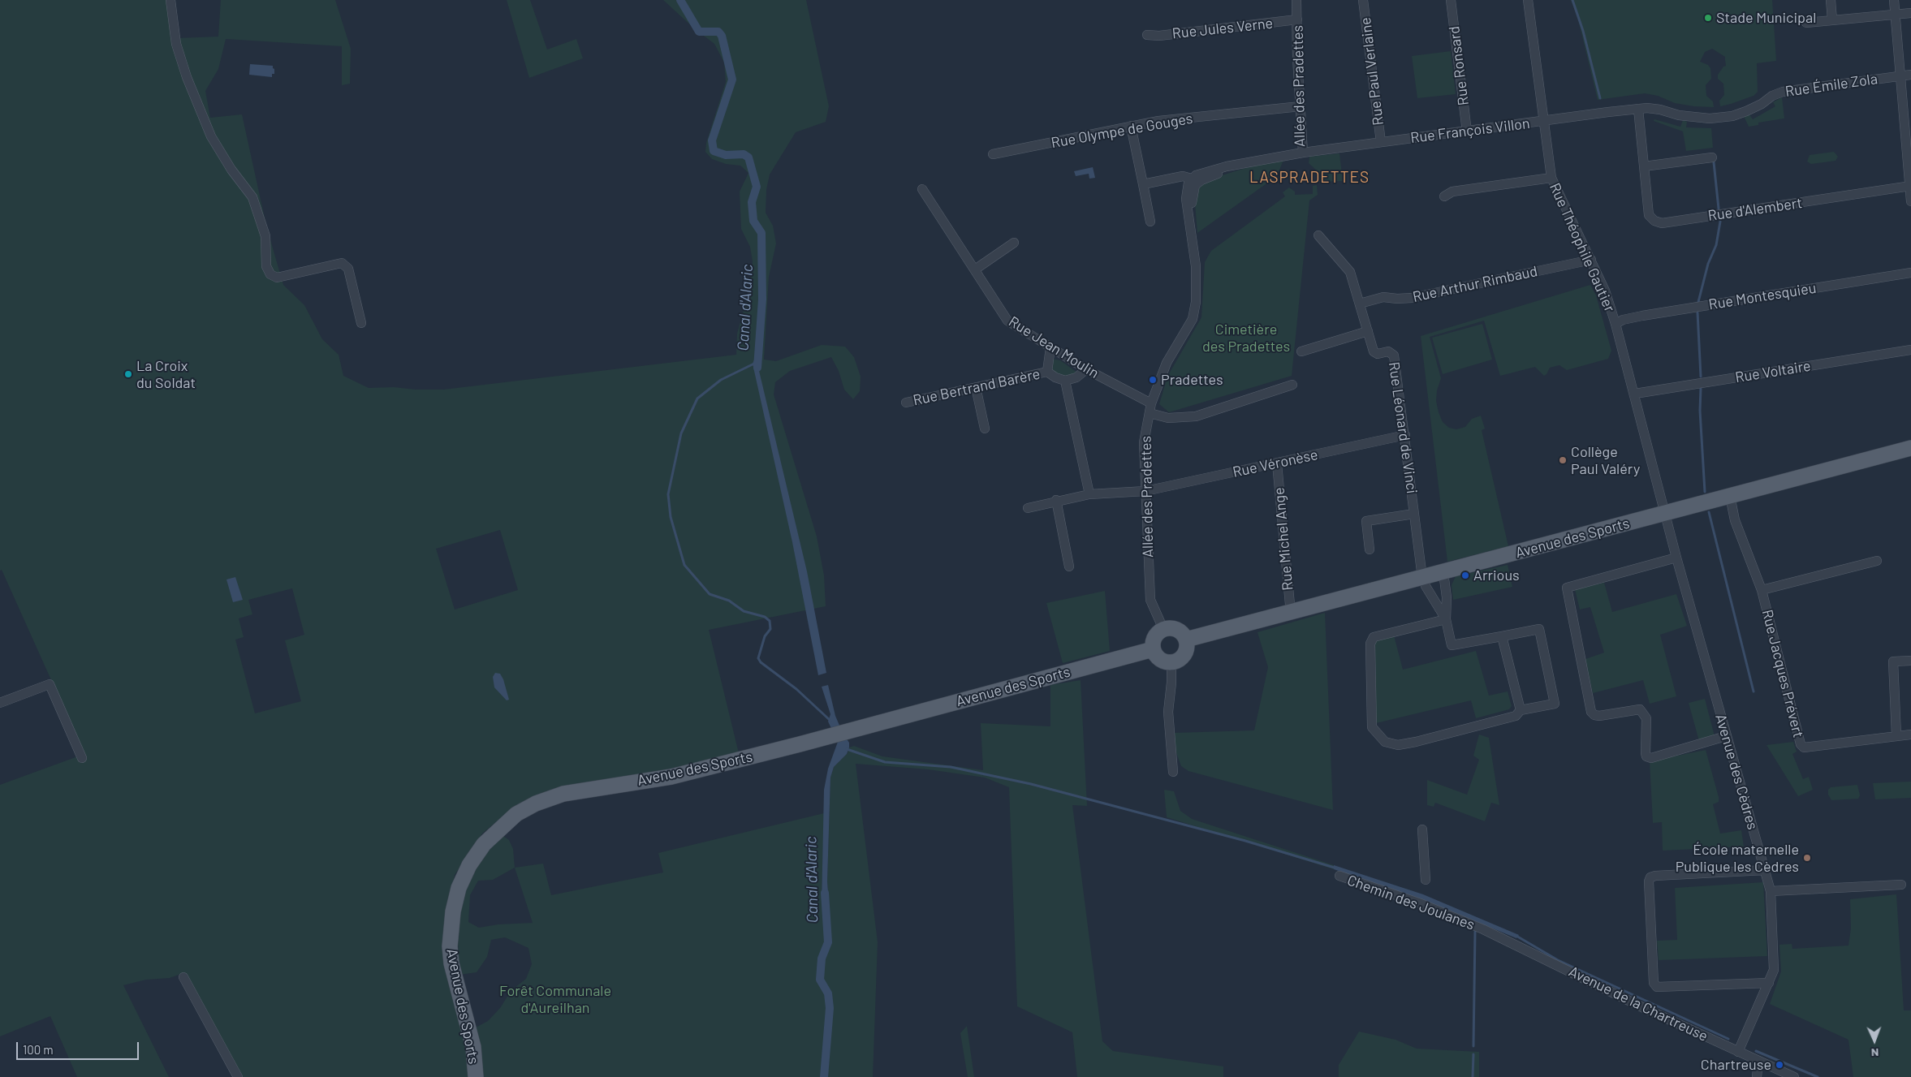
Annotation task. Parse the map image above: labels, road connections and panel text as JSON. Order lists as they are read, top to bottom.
{
  "streets": {
    "main road": ["Avenue des Sports"],
    "street": [
      "Rue Jules Verne",
      "Rue Ronsard",
      "Rue Paul Verlaine",
      "Rue Émile Zola",
      "Allée des Pradettes",
      "Rue Olympe de Gouges",
      "Rue François Villon",
      "Rue d'Alembert",
      "Rue Théophile Gautier",
      "Rue Arthur Rimbaud",
      "Rue Montesquieu",
      "Rue Jean Moulin",
      "Rue Voltaire",
      "Rue Bertrand Barère",
      "Rue Léonard de Vinci",
      "Rue Véronèse",
      "Rue Michel Ange",
      "Rue Jacques Prévert",
      "Avenue des Cèdres",
      "Chemin des Joulanes",
      "Avenue de la Chartreuse"
    ]
  },
  "crossings": [
    ["Rue Jules Verne", "Allée des Pradettes"],
    ["Rue Ronsard", "Rue François Villon"],
    ["Rue Paul Verlaine", "Rue François Villon"],
    ["Rue Émile Zola", "Rue François Villon"],
    ["Rue Émile Zola", "Rue d'Alembert"],
    ["Allée des Pradettes", "Rue Olympe de Gouges"],
    ["Allée des Pradettes", "Rue François Villon"],
    ["Allée des Pradettes", "Rue Jean Moulin"],
    ["Allée des Pradettes", "Rue Véronèse"],
    ["Allée des Pradettes", "Avenue des Sports"],
    ["Rue François Villon", "Rue d'Alembert"],
    ["Rue François Villon", "Rue Théophile Gautier"],
    ["Rue Théophile Gautier", "Rue Arthur Rimbaud"],
    ["Rue Théophile Gautier", "Rue Montesquieu"],
    ["Rue Théophile Gautier", "Rue Voltaire"],
    ["Rue Théophile Gautier", "Avenue des Sports"],
    ["Rue Théophile Gautier", "Avenue des Cèdres"],
    ["Rue Arthur Rimbaud", "Rue Léonard de Vinci"],
    ["Rue Jean Moulin", "Rue Bertrand Barère"],
    ["Rue Léonard de Vinci", "Rue Véronèse"],
    ["Rue Léonard de Vinci", "Avenue des Sports"],
    ["Rue Véronèse", "Rue Michel Ange"],
    ["Avenue des Sports", "Rue Michel Ange"],
    ["Avenue des Sports", "Rue Jacques Prévert"],
    ["Avenue des Sports", "Avenue des Cèdres"],
    ["Avenue des Cèdres", "Avenue de la Chartreuse"],
    ["Chemin des Joulanes", "Avenue de la Chartreuse"]
  ],
  "districts": ["LASPRADETTES"],
  "water": ["Canal d'Alaric"],
  "parks": ["Cimetière des Pradettes", "Forêt Communale d'Aureilhan"],
  "places": [
    "Stade Municipal",
    "La Croix du Soldat",
    "Pradettes",
    "Collège Paul Valéry",
    "Arrious",
    "École maternelle Publique les Cèdres",
    "Chartreuse"
  ],
  "scale_bar": "100 m",
  "north": "bottom"
}
